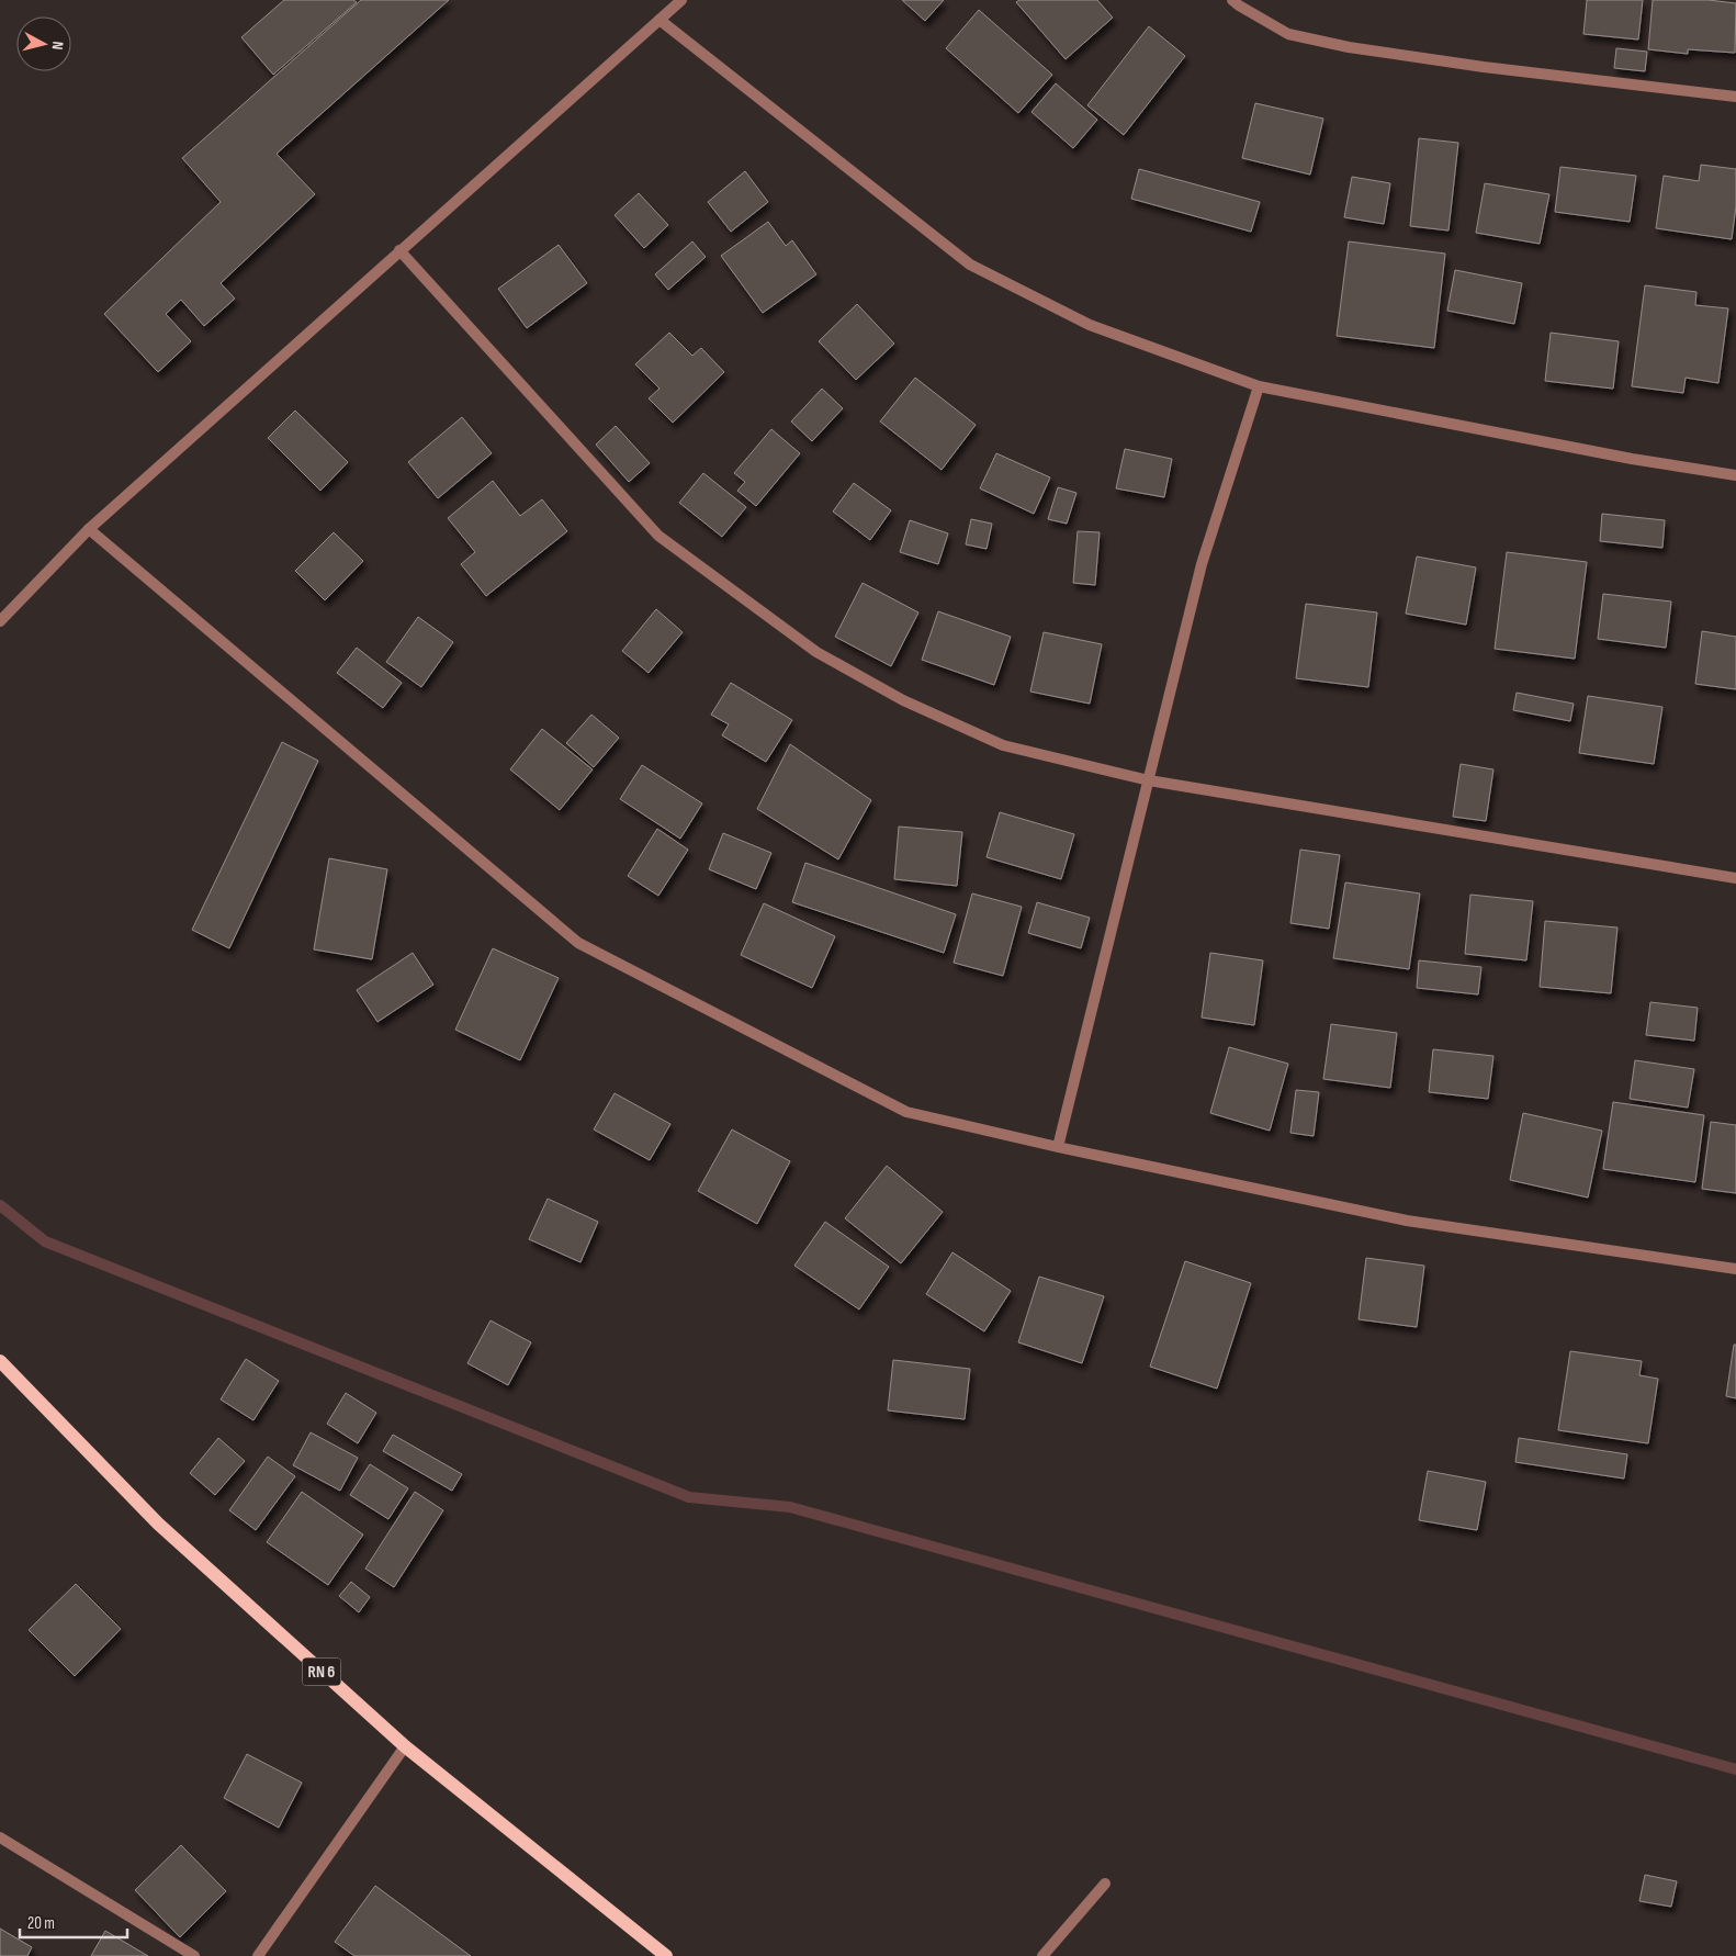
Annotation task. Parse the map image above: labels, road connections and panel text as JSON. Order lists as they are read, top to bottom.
{
  "streets": {
    "main road": ["RN 6"]
  },
  "scale_bar": "20 m",
  "north": "right"
}
